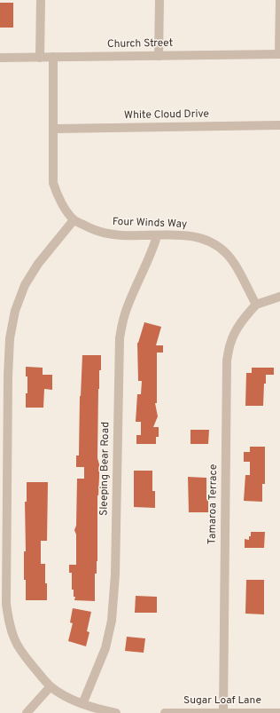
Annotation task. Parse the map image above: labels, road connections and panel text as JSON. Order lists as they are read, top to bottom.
{
  "streets": {
    "street": [
      "Church Street",
      "White Cloud Drive",
      "Four Winds Way",
      "Sleeping Bear Road",
      "Tamaroa Terrace",
      "Sugar Loaf Lane"
    ]
  },
  "crossings": [
    ["Church Street", "Four Winds Way"],
    ["White Cloud Drive", "Four Winds Way"],
    ["Four Winds Way", "Sleeping Bear Road"],
    ["Four Winds Way", "Tamaroa Terrace"],
    ["Tamaroa Terrace", "Sugar Loaf Lane"]
  ]
}
